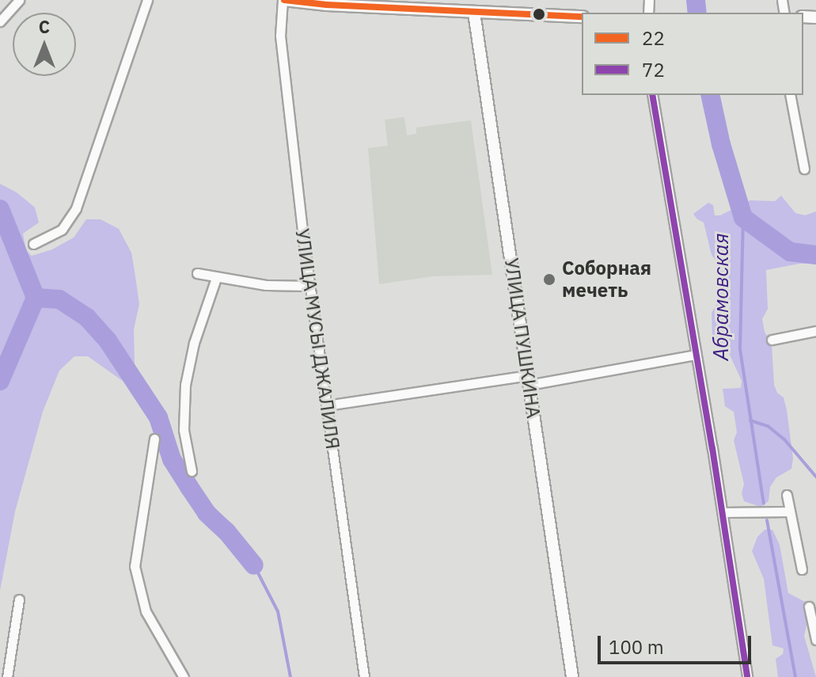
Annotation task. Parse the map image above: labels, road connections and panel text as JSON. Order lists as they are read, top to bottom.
{
  "streets": {
    "street": ["УЛИЦА ПУШКИНА", "УЛИЦА МУСЫ ДЖАЛИЛЯ"]
  },
  "water": ["Абрамовская"],
  "places": ["Соборная мечеть"],
  "lines": ["transit line 22", "transit line 72"],
  "legend": ["22", "72"],
  "scale_bar": "100 m",
  "north": "top"
}
